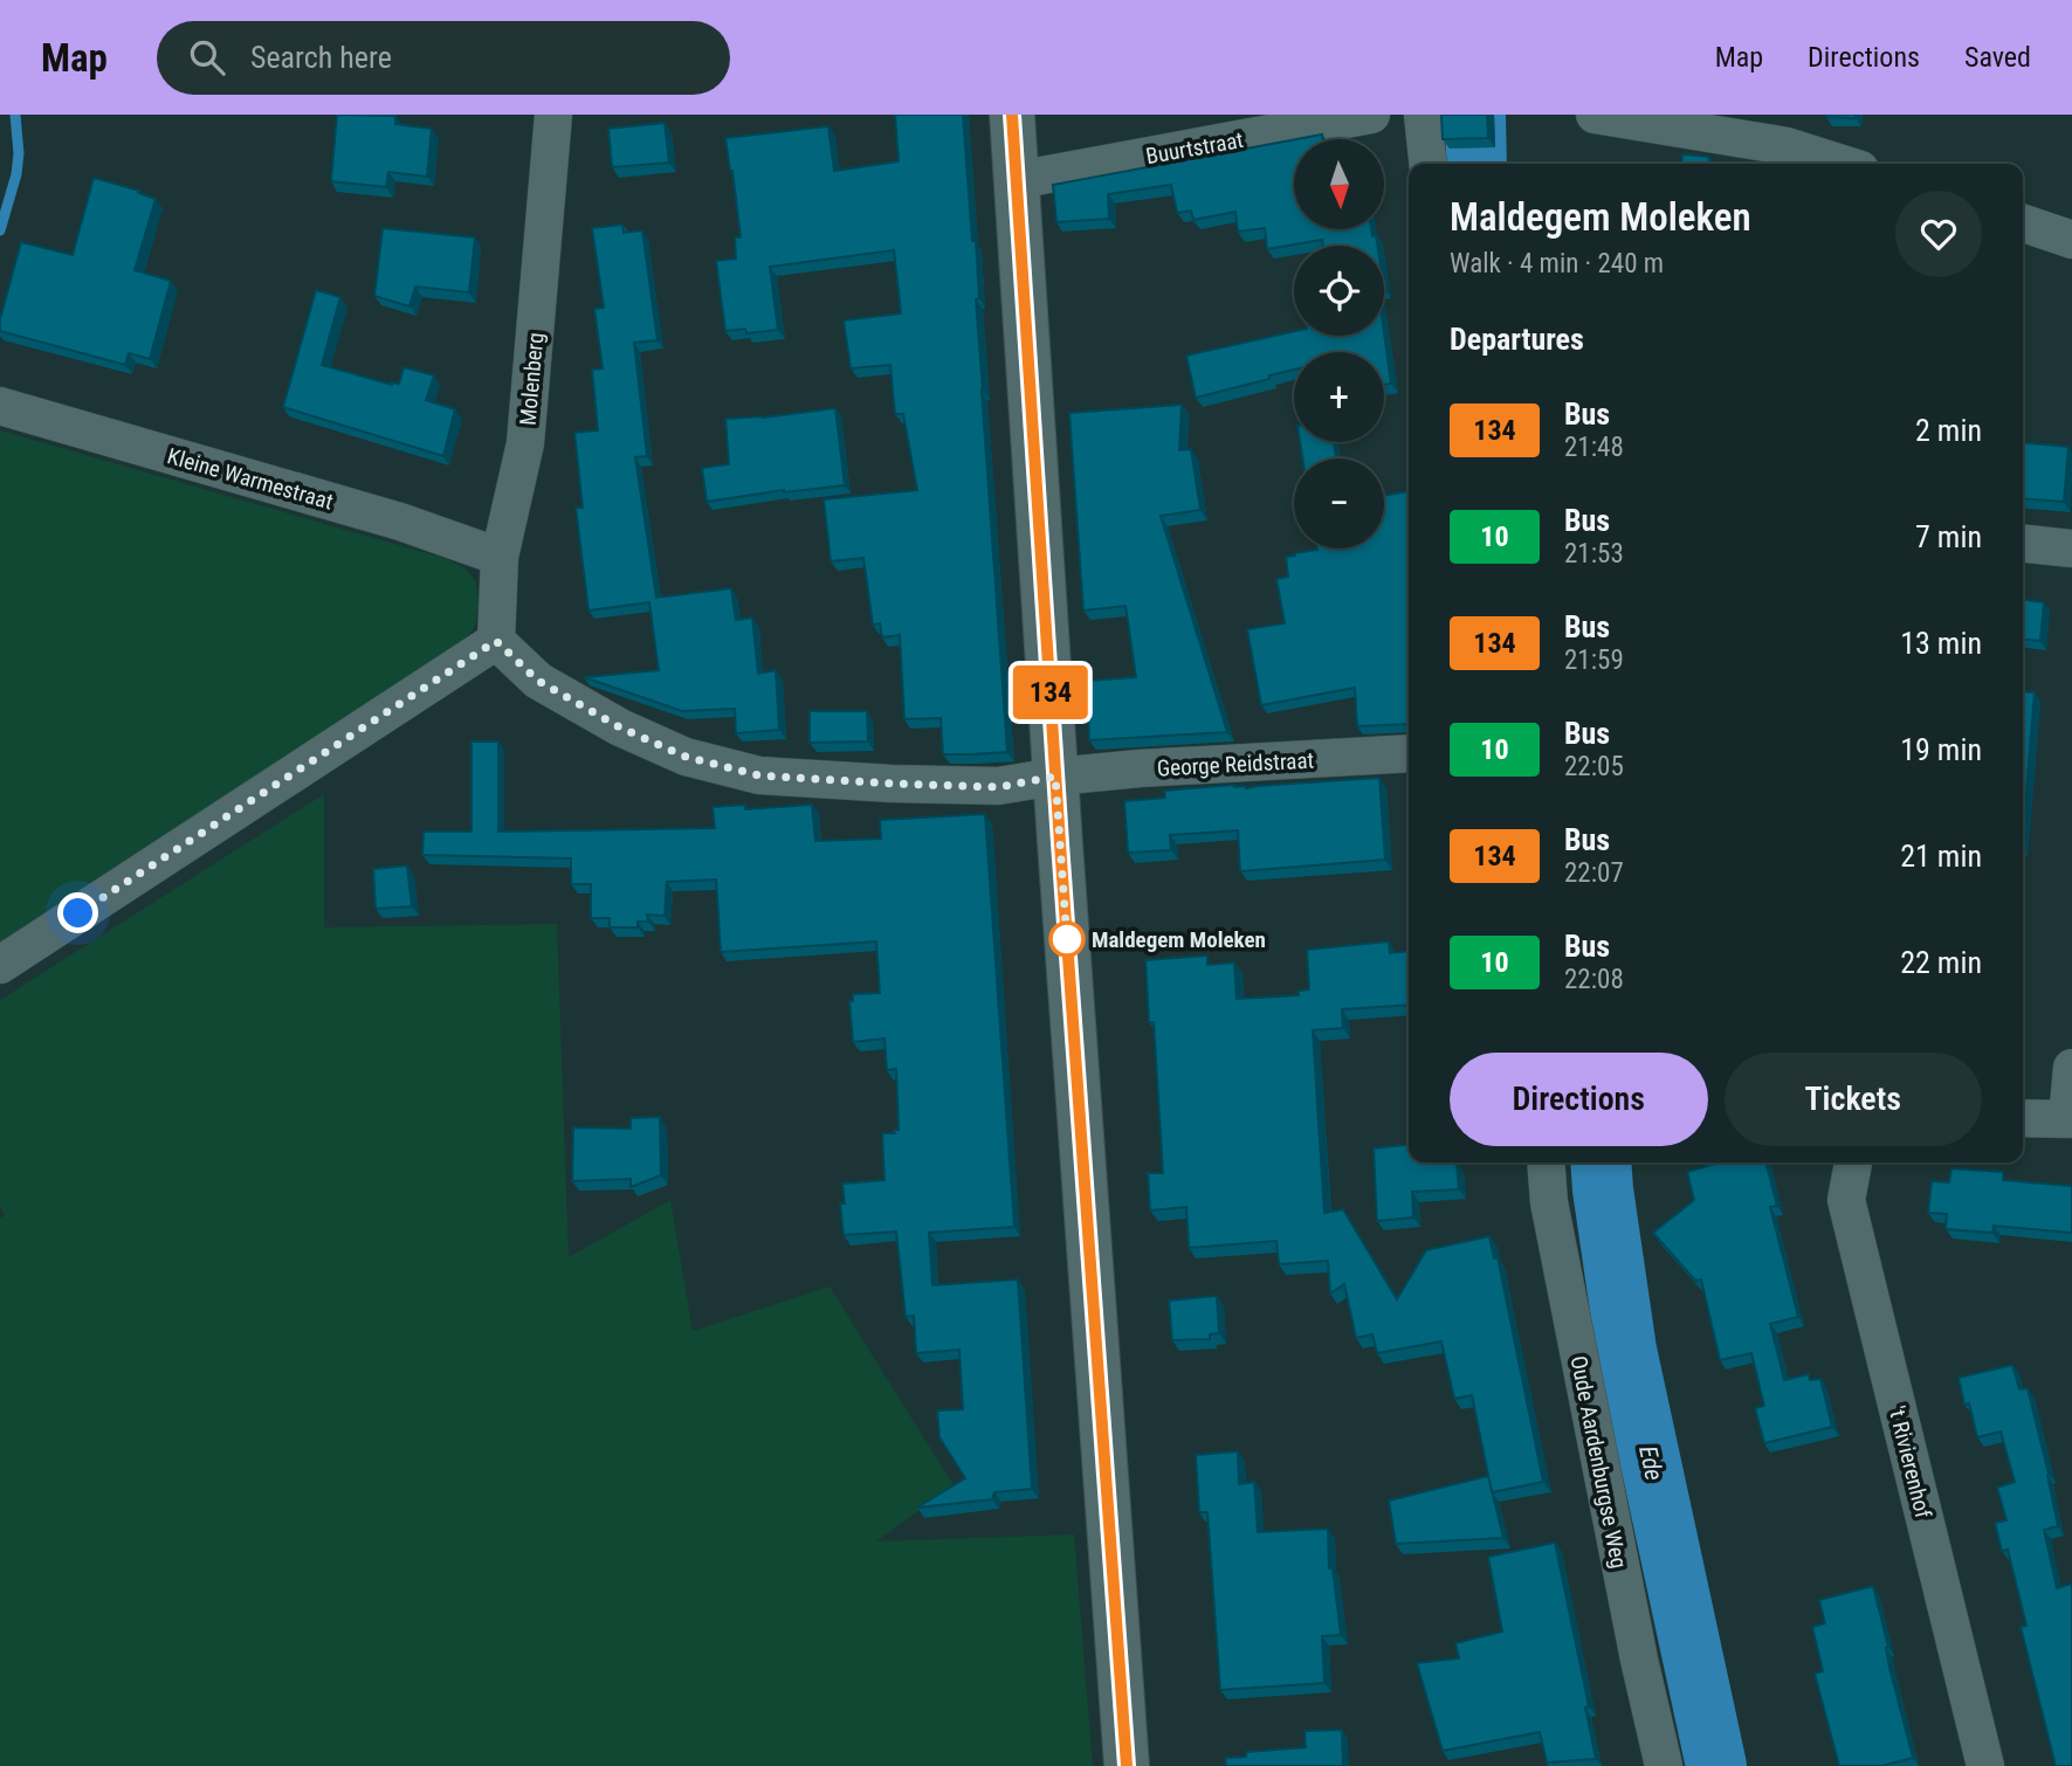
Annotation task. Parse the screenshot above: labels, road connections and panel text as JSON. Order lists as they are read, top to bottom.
{
  "streets": {
    "street": [
      "Buurtstraat",
      "Molenberg",
      "Kleine Warmestraat",
      "George Reidstraat",
      "Oude Aardenburgse Weg",
      "'t Rivierenhof"
    ]
  },
  "crossings": [
    ["Molenberg", "Kleine Warmestraat"],
    ["Molenberg", "George Reidstraat"]
  ],
  "water": ["Ede"],
  "places": ["Maldegem Moleken"],
  "lines": ["bus line 134"],
  "north": "bottom",
  "page": {
    "header": "Map",
    "search": "Search here",
    "nav": ["Map", "Directions", "Saved"],
    "on_map": "134",
    "map_buttons": ["+", "−"],
    "heading": [
      ["Maldegem Moleken", "Walk · 4 min · 240 m"],
      "Departures"
    ],
    "list": [
      {
        "mark": "134",
        "name": "Bus",
        "note": "21:48",
        "value": "2 min"
      },
      {
        "mark": "10",
        "name": "Bus",
        "note": "21:53",
        "value": "7 min"
      },
      {
        "mark": "134",
        "name": "Bus",
        "note": "21:59",
        "value": "13 min"
      },
      {
        "mark": "10",
        "name": "Bus",
        "note": "22:05",
        "value": "19 min"
      },
      {
        "mark": "134",
        "name": "Bus",
        "note": "22:07",
        "value": "21 min"
      },
      {
        "mark": "10",
        "name": "Bus",
        "note": "22:08",
        "value": "22 min"
      }
    ],
    "buttons": ["Directions", "Tickets"]
  }
}
